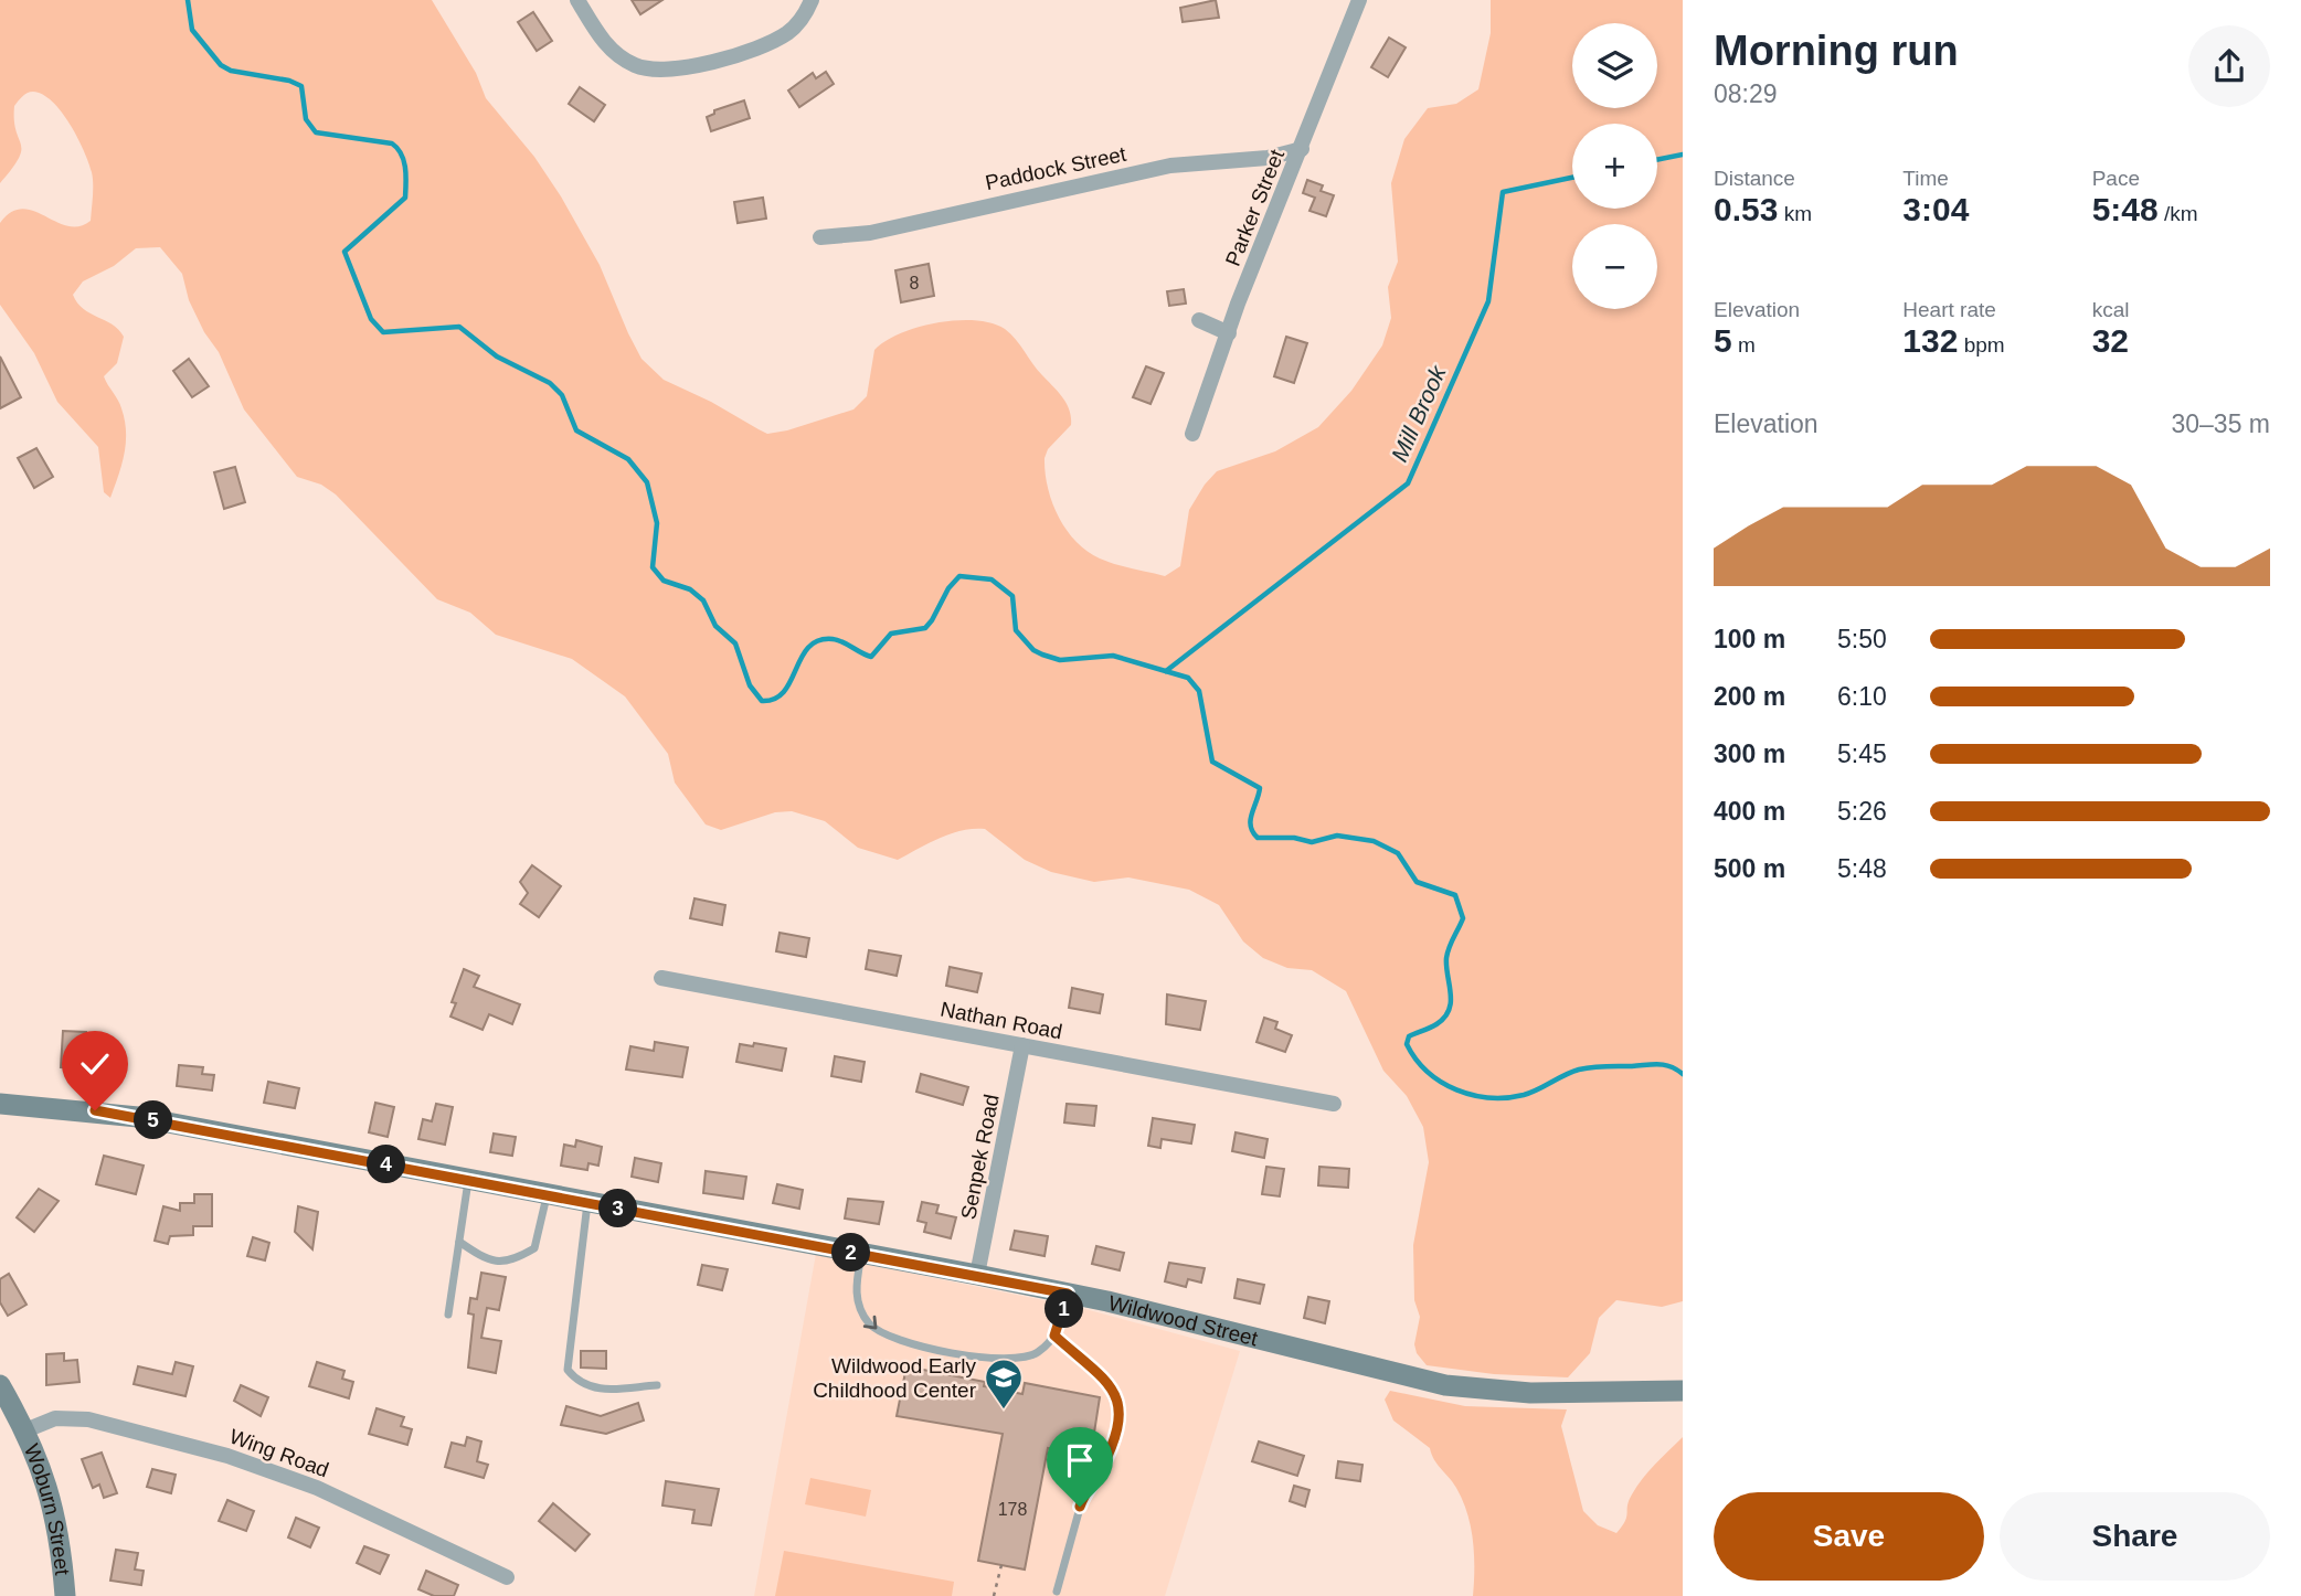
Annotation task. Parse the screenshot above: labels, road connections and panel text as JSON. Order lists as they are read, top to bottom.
{
  "streets": {
    "street": [
      "Paddock Street",
      "Parker Street",
      "Nathan Road",
      "Senpek Road",
      "Wildwood Street",
      "Wing Road",
      "Woburn Street"
    ]
  },
  "crossings": [
    ["Paddock Street", "Parker Street"],
    ["Nathan Road", "Senpek Road"],
    ["Senpek Road", "Wildwood Street"],
    ["Wing Road", "Woburn Street"]
  ],
  "water": ["Mill Brook"],
  "places": {
    "school or university": ["Wildwood Early Childhood Center"]
  },
  "house_numbers": ["8", "178"],
  "page": {
    "heading": ["Morning run", "08:29"],
    "map_buttons": ["+", "−"],
    "stats": [
      ["Distance", "0.53 km"],
      ["Time", "3:04"],
      ["Pace", "5:48 /km"],
      ["Elevation", "5 m"],
      ["Heart rate", "132 bpm"],
      ["kcal", "32"]
    ],
    "chart": ["Elevation", "30–35 m"],
    "list": [
      {
        "name": "100 m",
        "note": "5:50"
      },
      {
        "name": "200 m",
        "note": "6:10"
      },
      {
        "name": "300 m",
        "note": "5:45"
      },
      {
        "name": "400 m",
        "note": "5:26"
      },
      {
        "name": "500 m",
        "note": "5:48"
      }
    ],
    "pins": [
      "5",
      "4",
      "3",
      "2",
      "1"
    ],
    "buttons": ["Save", "Share"]
  }
}
